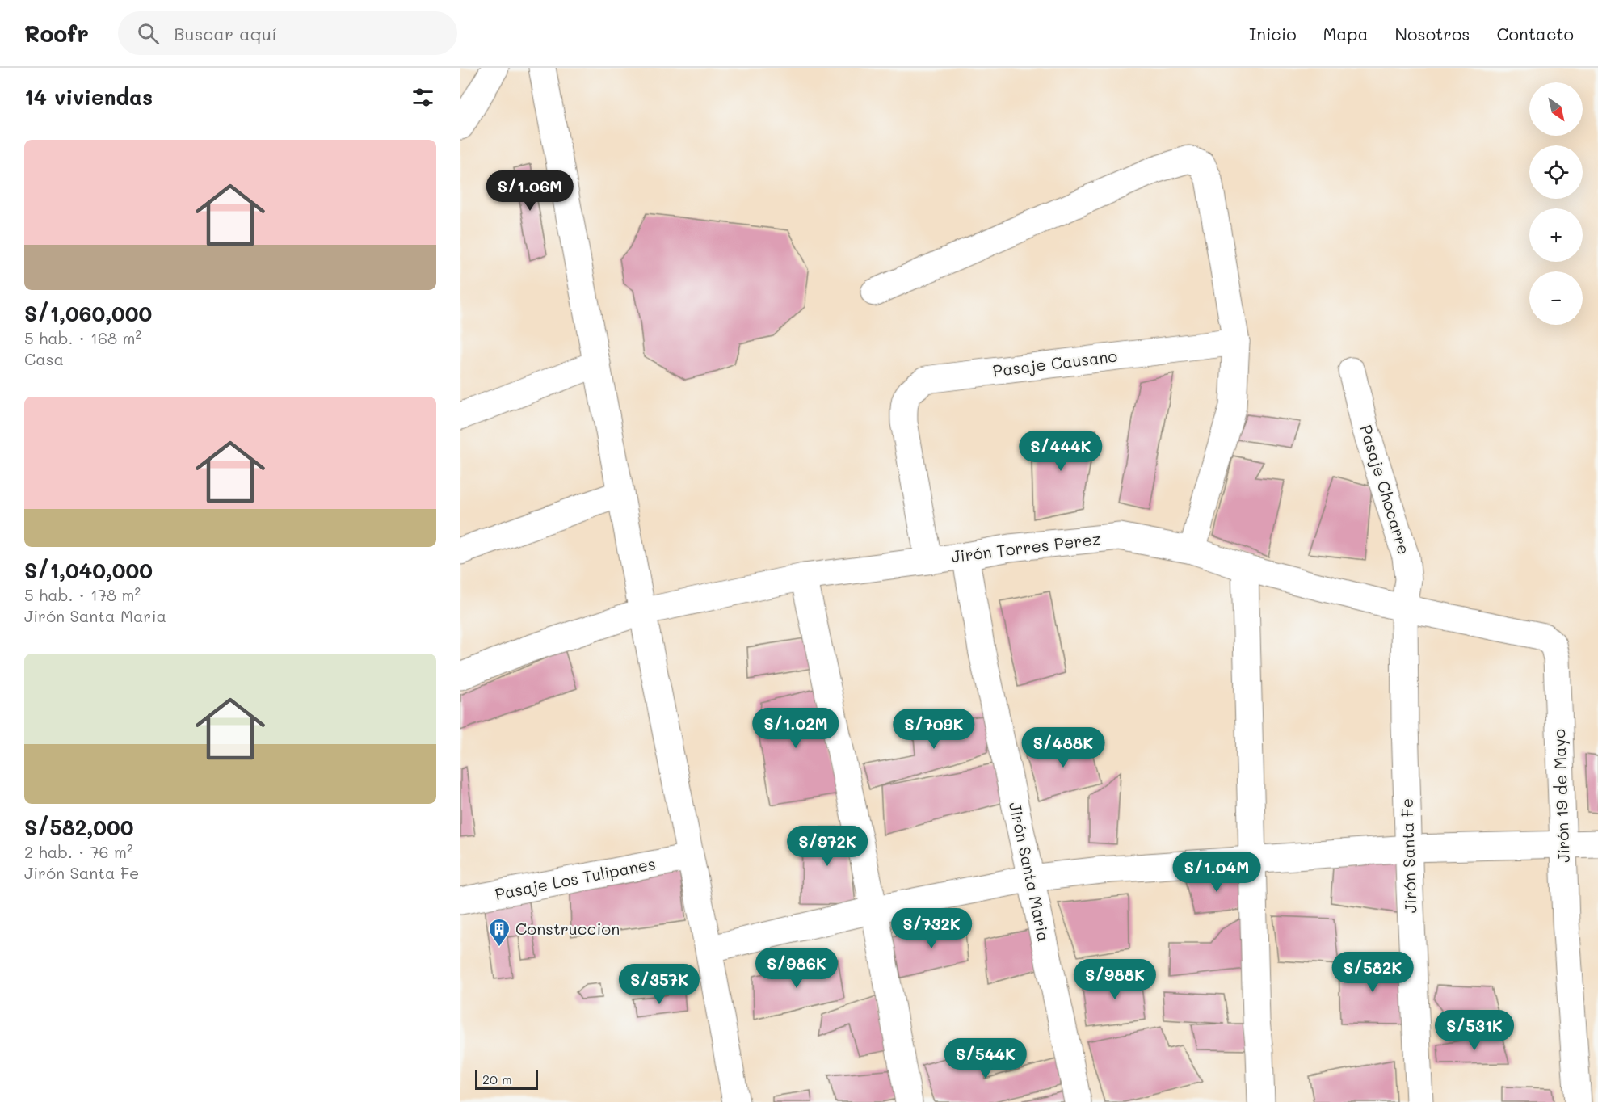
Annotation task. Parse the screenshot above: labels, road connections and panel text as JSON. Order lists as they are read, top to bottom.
{
  "streets": {
    "street": [
      "Pasaje Causano",
      "Pasaje Chocarre",
      "Jirón Torres Perez",
      "Jirón 19 de Mayo",
      "Jirón Santa Fe",
      "Jirón Santa Maria",
      "Pasaje Los Tulipanes"
    ]
  },
  "crossings": [
    ["Pasaje Causano", "Jirón Torres Perez"],
    ["Pasaje Chocarre", "Jirón Torres Perez"],
    ["Pasaje Chocarre", "Jirón 19 de Mayo"],
    ["Pasaje Chocarre", "Jirón Santa Fe"],
    ["Jirón Torres Perez", "Jirón 19 de Mayo"],
    ["Jirón Torres Perez", "Jirón Santa Fe"],
    ["Jirón Torres Perez", "Jirón Santa Maria"],
    ["Jirón 19 de Mayo", "Jirón Santa Fe"]
  ],
  "places": {
    "building": ["Construccion"]
  },
  "scale_bar": "20 m",
  "north": "bottom right",
  "page": {
    "header": "Roofr",
    "search": "Buscar aquí",
    "nav": [
      "Inicio",
      "Mapa",
      "Nosotros",
      "Contacto"
    ],
    "heading": "14 viviendas",
    "map_buttons": ["+", "−"],
    "list": [
      {
        "name": "S/1,060,000",
        "note": "5 hab. · 168 m² · Casa"
      },
      {
        "name": "S/1,040,000",
        "note": "5 hab. · 178 m² · Jirón Santa Maria"
      },
      {
        "name": "S/582,000",
        "note": "2 hab. · 76 m² · Jirón Santa Fe"
      }
    ],
    "price": [
      "S/1.06M",
      "S/444K",
      "S/1.02M",
      "S/709K",
      "S/488K",
      "S/972K",
      "S/1.04M",
      "S/732K",
      "S/986K",
      "S/582K",
      "S/988K",
      "S/357K",
      "S/531K",
      "S/544K"
    ],
    "scale": "20 m"
  }
}
